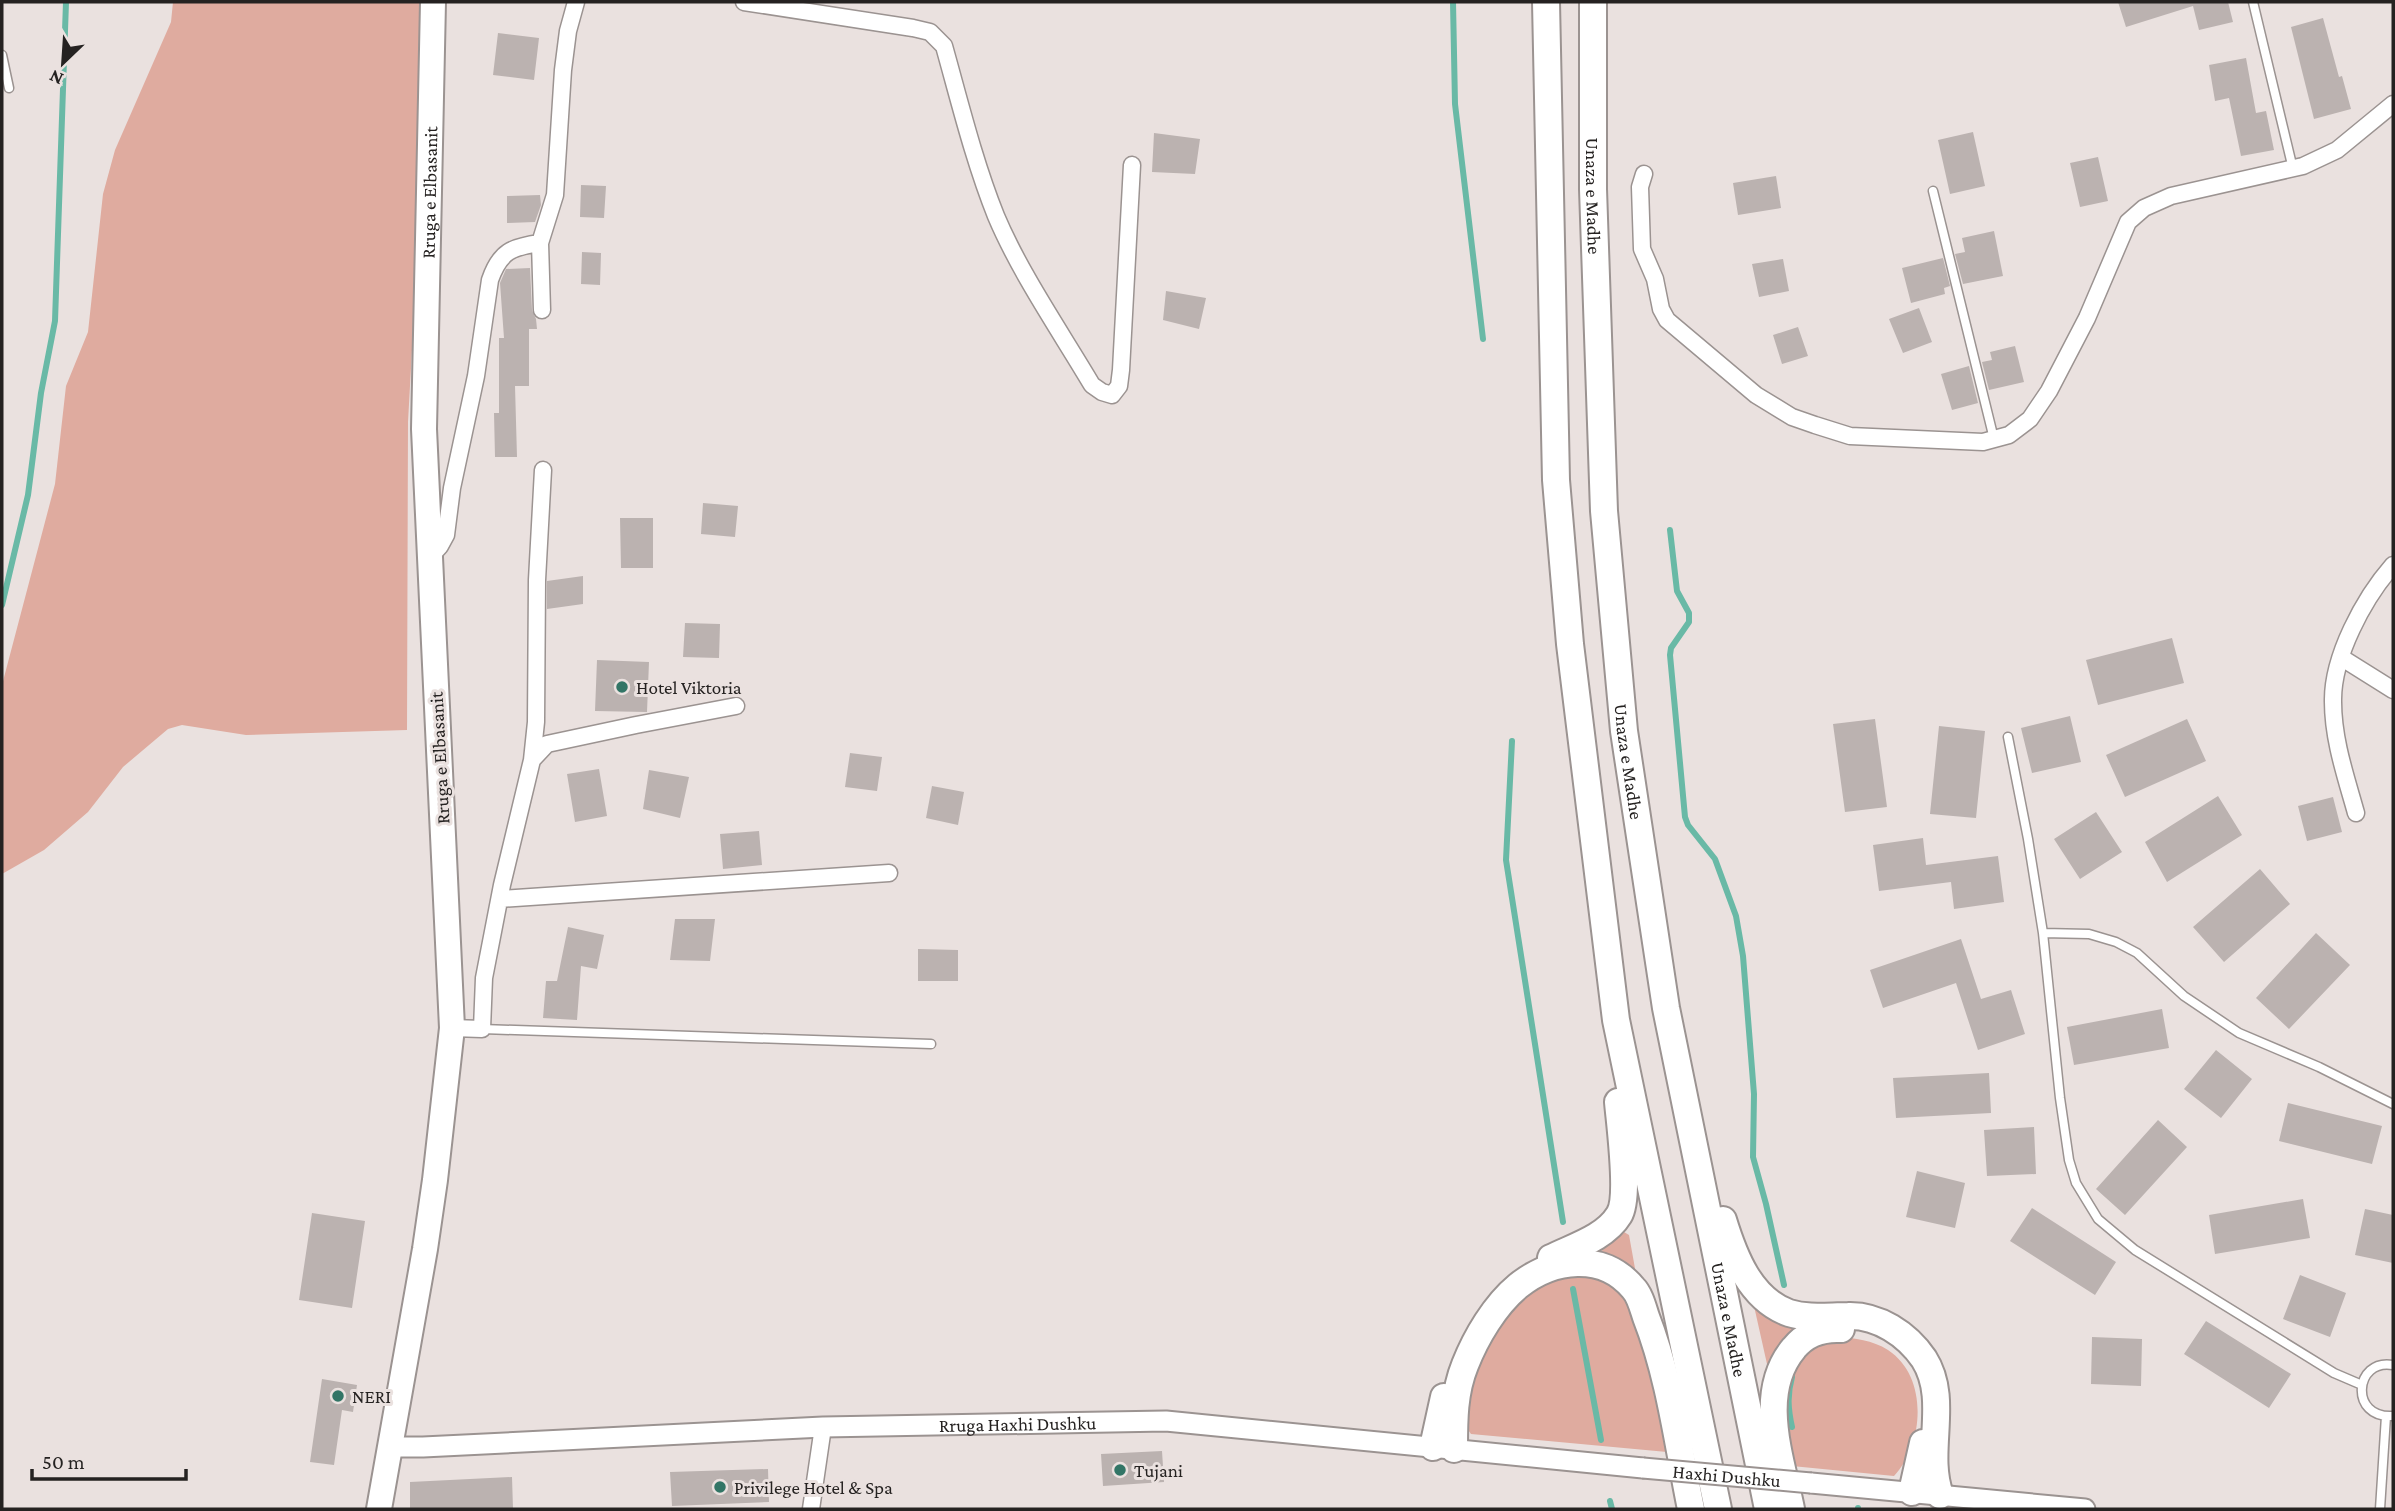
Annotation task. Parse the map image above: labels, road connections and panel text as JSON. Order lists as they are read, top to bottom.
{
  "streets": {
    "highway": ["Unaza e Madhe"],
    "main road": ["Rruga e Elbasanit"],
    "street": ["Rruga Haxhi Dushku", "Haxhi Dushku"]
  },
  "crossings": [
    ["Rruga e Elbasanit", "Rruga Haxhi Dushku"],
    ["Rruga Haxhi Dushku", "Haxhi Dushku"]
  ],
  "places": [
    "Hotel Viktoria",
    "NERI",
    "Tujani",
    "Privilege Hotel & Spa"
  ],
  "scale_bar": "50 m",
  "north": "bottom left"
}
